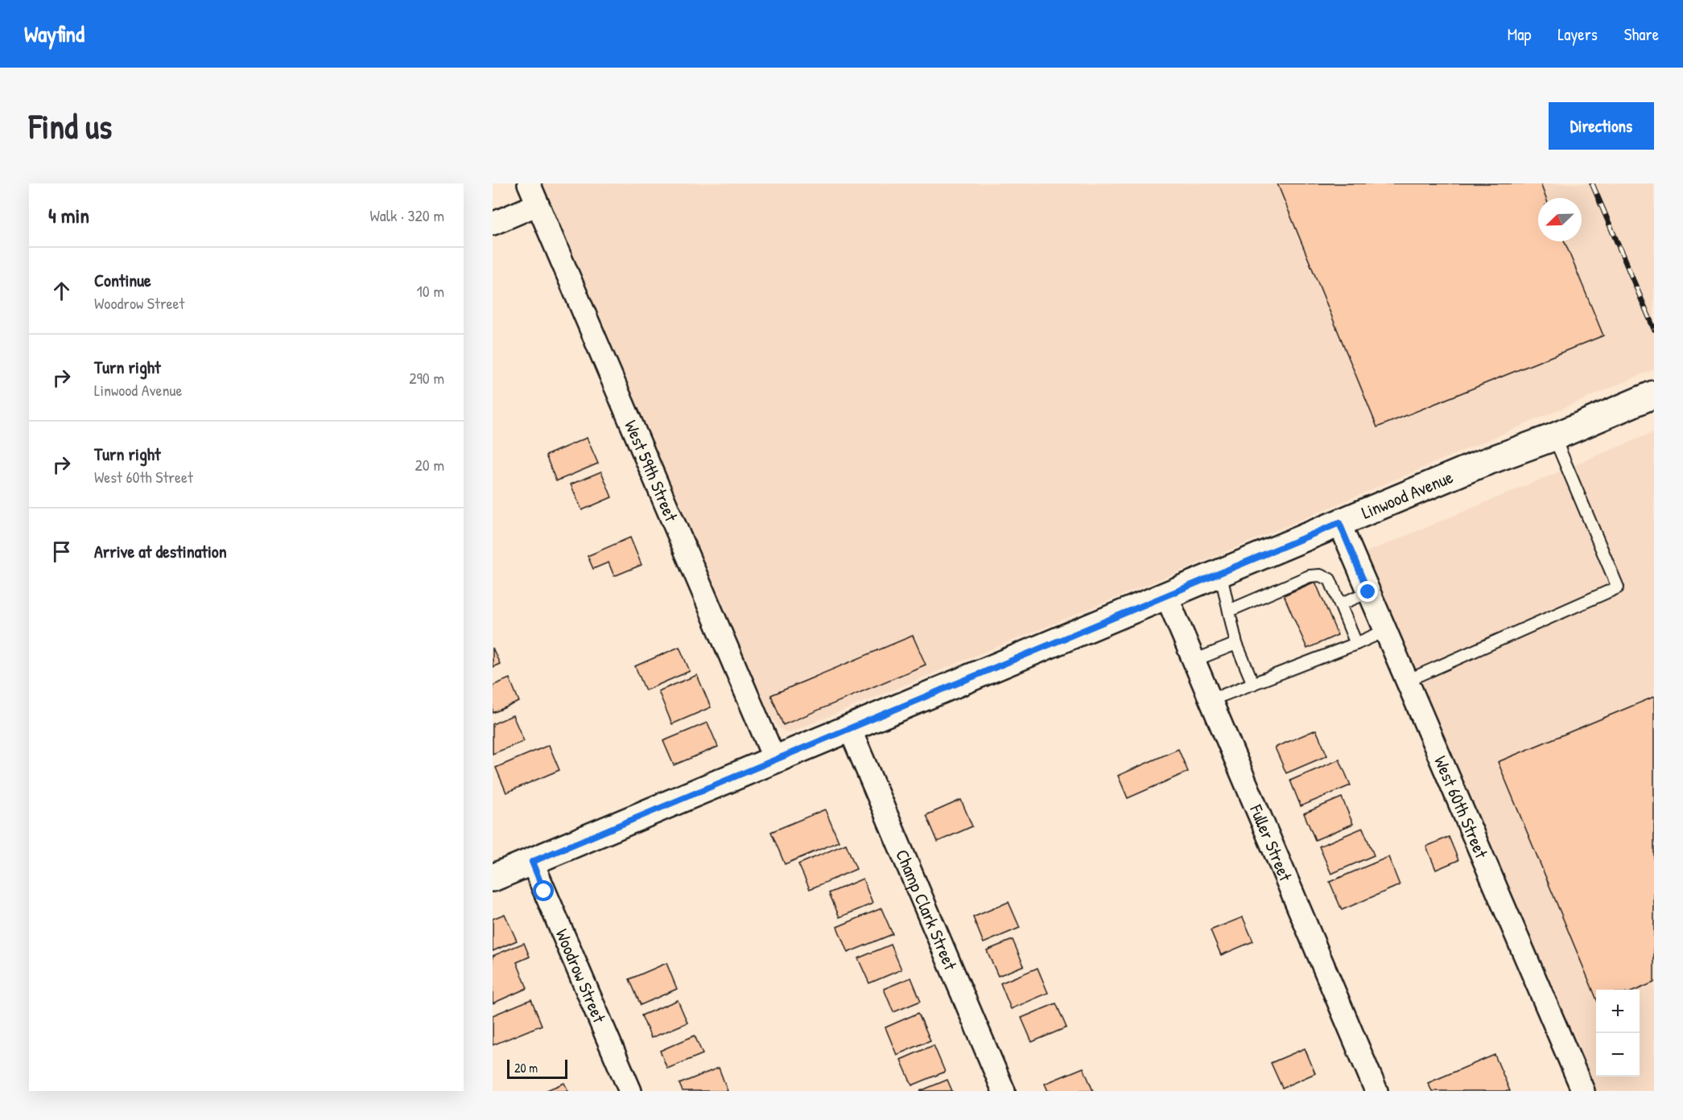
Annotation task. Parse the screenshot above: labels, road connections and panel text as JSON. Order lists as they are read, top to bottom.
{
  "streets": {
    "main road": ["Linwood Avenue"],
    "street": [
      "West 59th Street",
      "West 60th Street",
      "Fuller Street",
      "Champ Clark Street",
      "Woodrow Street"
    ]
  },
  "crossings": [
    ["West 59th Street", "Linwood Avenue"],
    ["Linwood Avenue", "West 60th Street"],
    ["Linwood Avenue", "Fuller Street"],
    ["Linwood Avenue", "Champ Clark Street"],
    ["Linwood Avenue", "Woodrow Street"]
  ],
  "scale_bar": "20 m",
  "north": "bottom left",
  "page": {
    "header": "Wayfind",
    "nav": ["Map", "Layers", "Share"],
    "buttons": "Directions",
    "title": "Find us",
    "heading": ["4 min", "Walk · 320 m"],
    "list": [
      ["Continue", "Woodrow Street", "10 m"],
      ["Turn right", "Linwood Avenue", "290 m"],
      ["Turn right", "West 60th Street", "20 m"],
      "Arrive at destination"
    ],
    "map_buttons": ["+", "−"],
    "scale": "20 m"
  }
}
